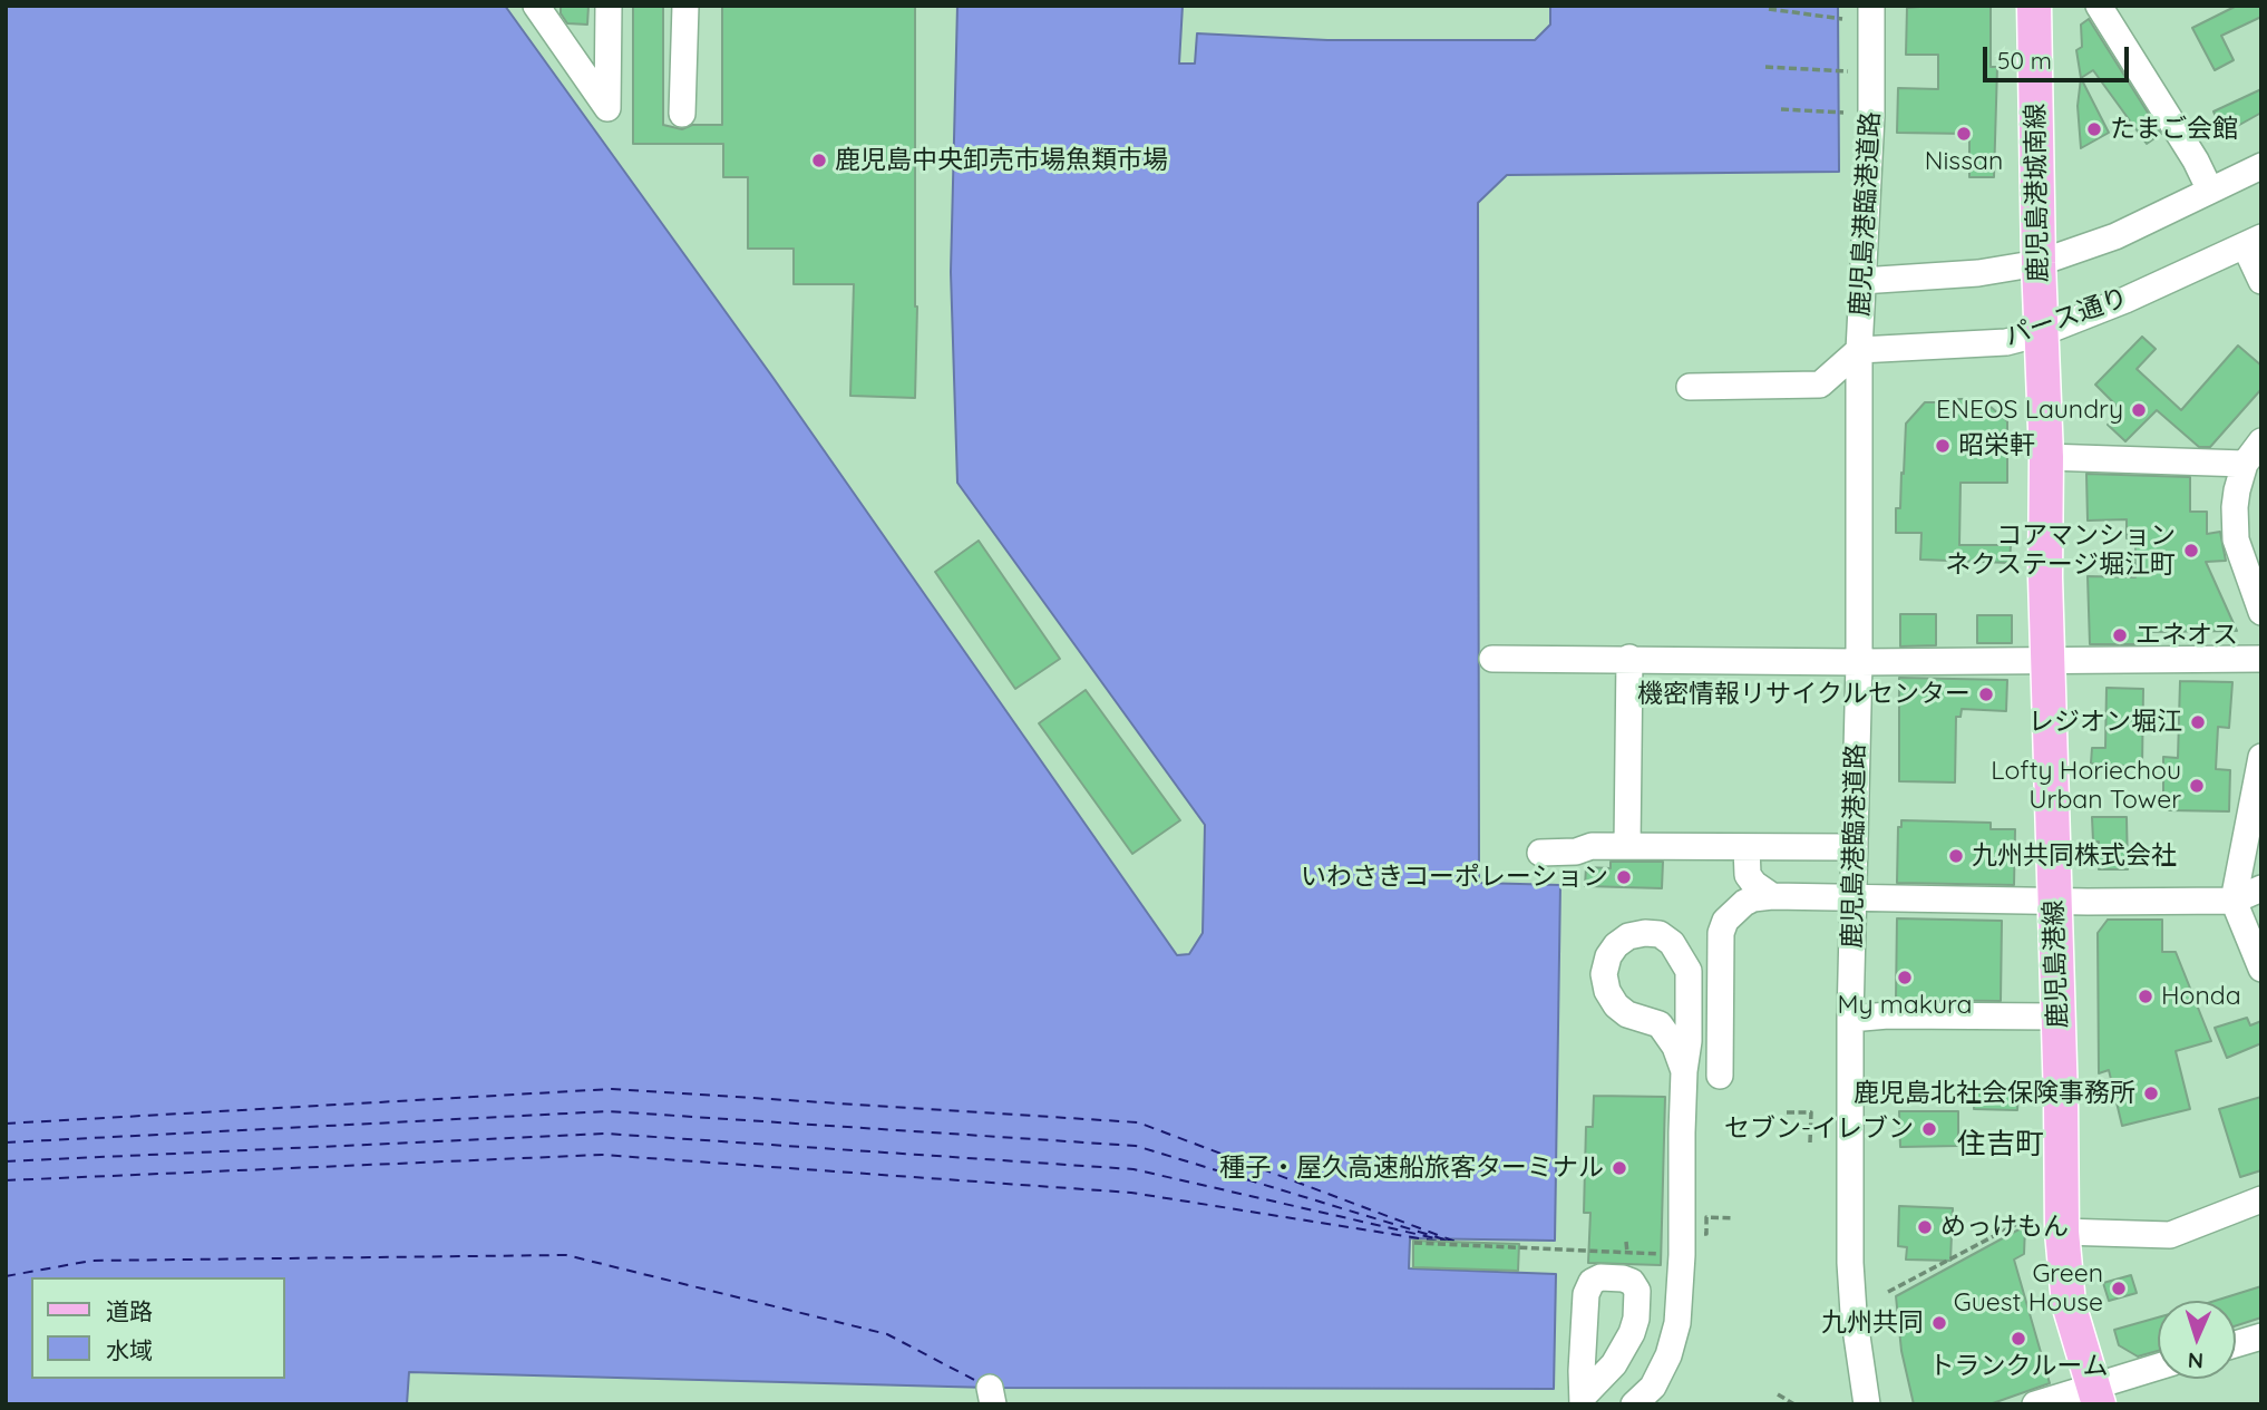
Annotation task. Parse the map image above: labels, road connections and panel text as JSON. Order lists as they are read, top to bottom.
{
  "streets": {
    "main road": ["鹿児島港城南線", "鹿児島港線"],
    "street": ["鹿児島港臨港道路", "パース通り"]
  },
  "crossings": [
    ["鹿児島港城南線", "パース通り"],
    ["鹿児島港城南線", "鹿児島港線"],
    ["鹿児島港臨港道路", "パース通り"],
    ["パース通り", "鹿児島港線"]
  ],
  "districts": ["住吉町"],
  "places": [
    "たまご会館",
    "Nissan",
    "鹿児島中央卸売市場魚類市場",
    "ENEOS Laundry",
    "昭栄軒",
    "コアマンション ネクステージ堀江町",
    "エネオス",
    "機密情報リサイクルセンター",
    "レジオン堀江",
    "Lofty Horiechou Urban Tower",
    "九州共同株式会社",
    "いわさきコーポレーション",
    "My makura",
    "Honda",
    "鹿児島北社会保険事務所",
    "セブン-イレブン",
    "種子・屋久高速船旅客ターミナル",
    "めっけもん",
    "Green Guest House",
    "九州共同",
    "トランクルーム"
  ],
  "legend": ["道路", "水域"],
  "scale_bar": "50 m",
  "north": "bottom"
}
